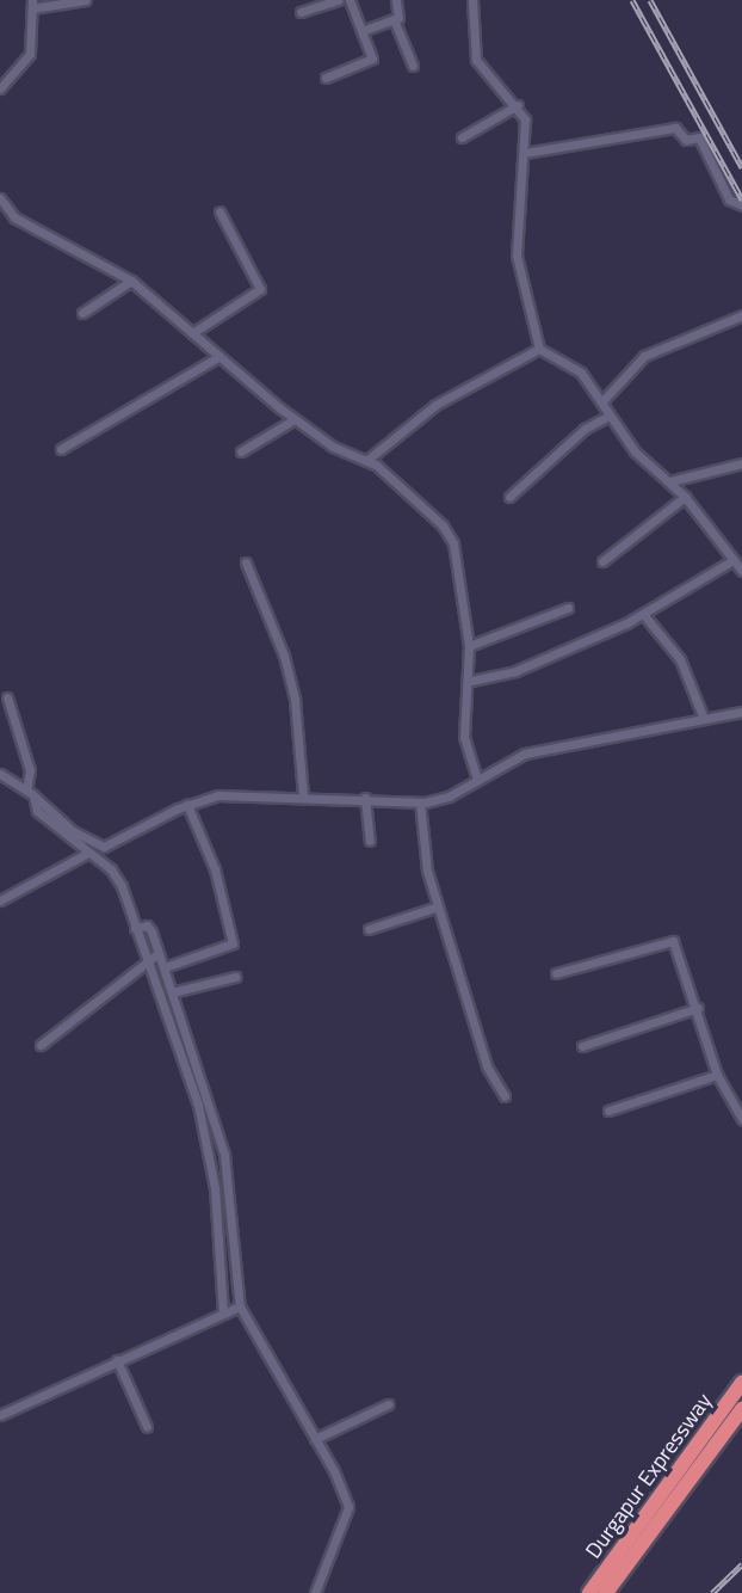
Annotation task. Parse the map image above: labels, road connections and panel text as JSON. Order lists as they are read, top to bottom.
{
  "streets": {
    "highway": ["Durgapur Expressway"]
  }
}
